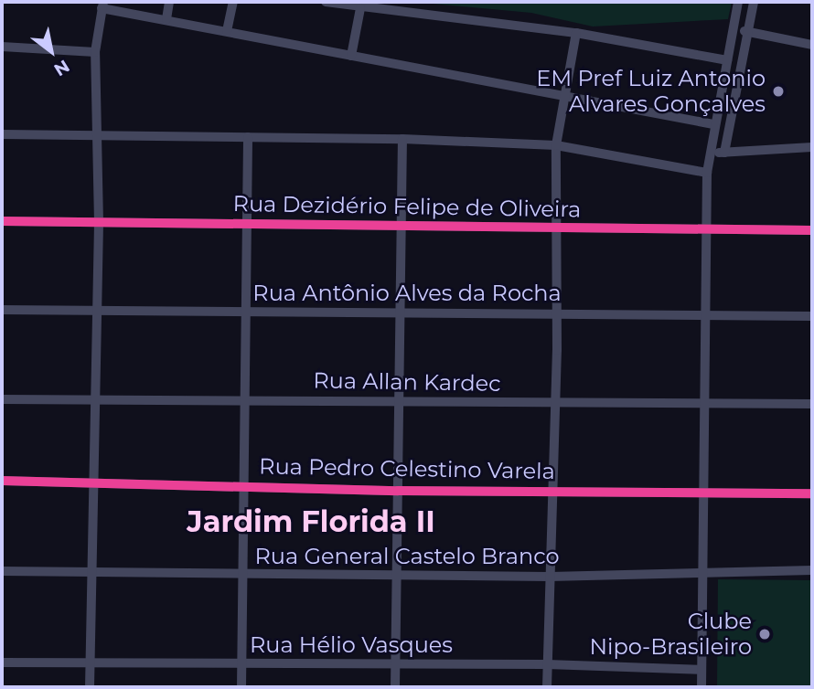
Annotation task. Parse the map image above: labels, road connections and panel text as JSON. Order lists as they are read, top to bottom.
{
  "streets": {
    "street": [
      "Rua Dezidério Felipe de Oliveira",
      "Rua Antônio Alves da Rocha",
      "Rua Allan Kardec",
      "Rua Pedro Celestino Varela",
      "Rua General Castelo Branco",
      "Rua Hélio Vasques"
    ]
  },
  "districts": ["Jardim Florida II"],
  "places": ["EM Pref Luiz Antonio Alvares Gonçalves", "Clube Nipo-Brasileiro"],
  "north": "bottom right"
}
